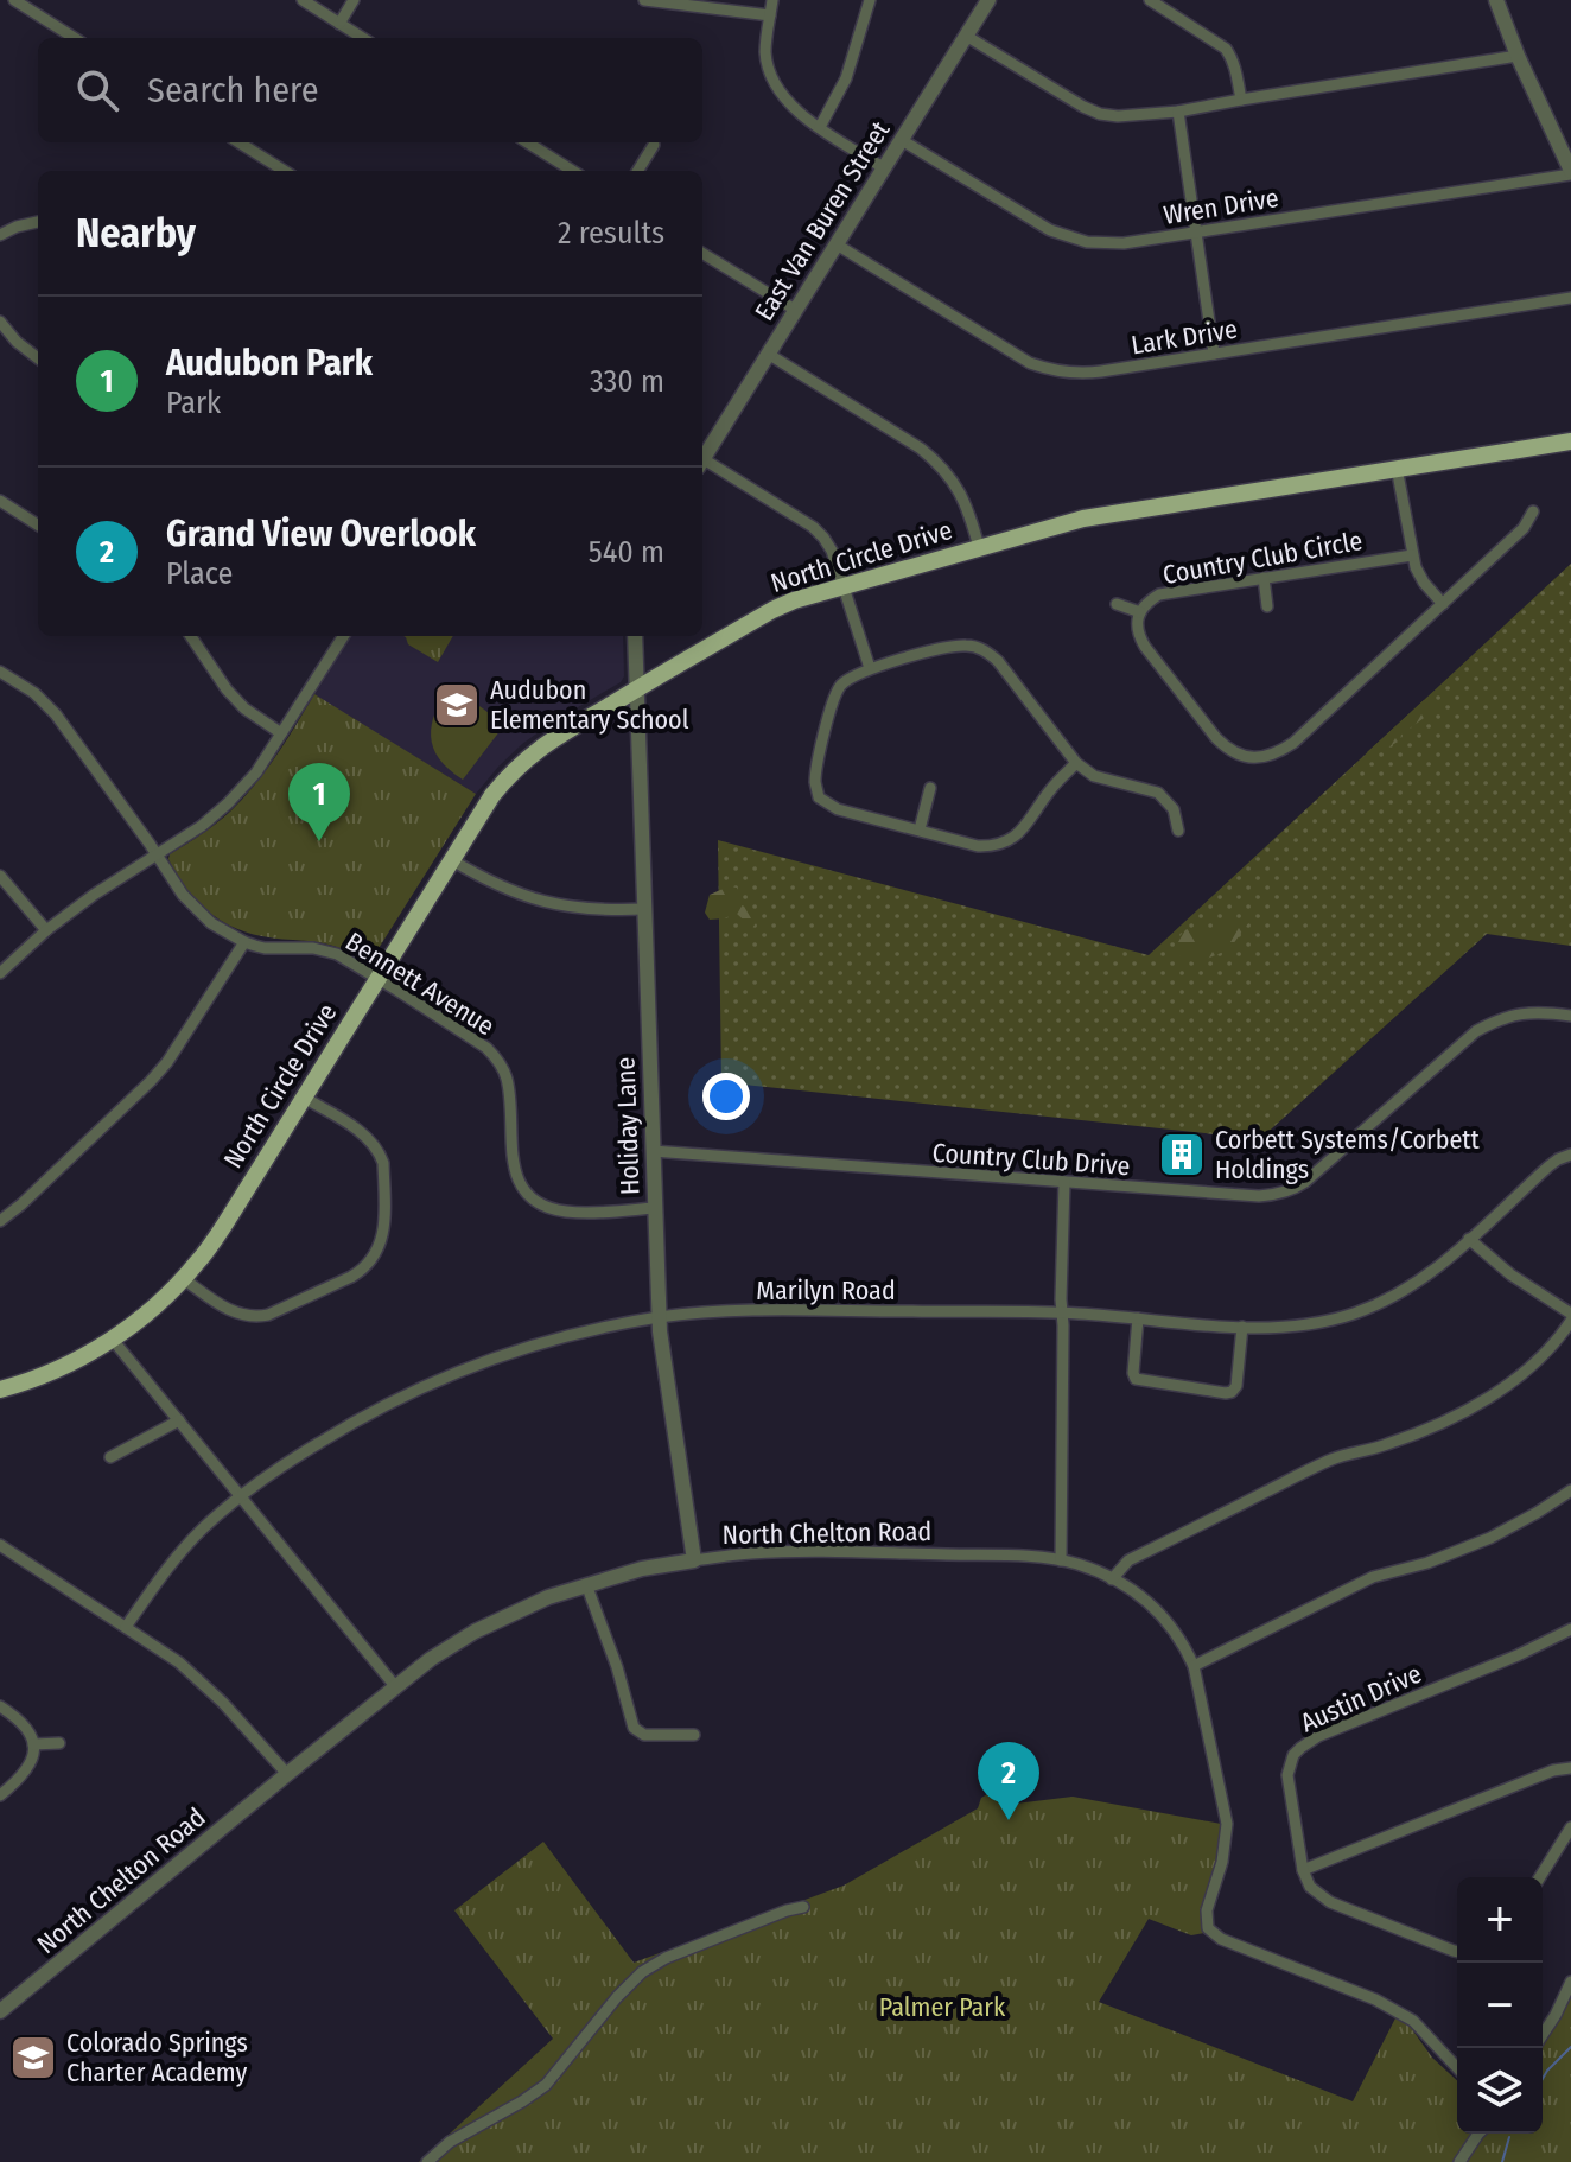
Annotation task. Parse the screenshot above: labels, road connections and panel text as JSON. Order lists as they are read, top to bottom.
{
  "streets": {
    "main road": ["North Circle Drive"],
    "street": [
      "Wren Drive",
      "East Van Buren Street",
      "Lark Drive",
      "Country Club Circle",
      "Bennett Avenue",
      "Holiday Lane",
      "Country Club Drive",
      "Marilyn Road",
      "North Chelton Road",
      "Austin Drive"
    ]
  },
  "crossings": [
    ["Wren Drive", "East Van Buren Street"],
    ["East Van Buren Street", "Lark Drive"],
    ["North Circle Drive", "Bennett Avenue"],
    ["North Circle Drive", "Holiday Lane"],
    ["Bennett Avenue", "Holiday Lane"],
    ["Holiday Lane", "Country Club Drive"],
    ["Holiday Lane", "Marilyn Road"],
    ["Holiday Lane", "North Chelton Road"]
  ],
  "parks": ["Palmer Park"],
  "places": {
    "school or university": ["Audubon Elementary School", "Colorado Springs Charter Academy"],
    "building": ["Corbett Systems/Corbett Holdings"]
  },
  "page": {
    "search": "Search here",
    "heading": ["Nearby", "2 results"],
    "list": [
      {
        "mark": "1",
        "name": "Audubon Park",
        "note": "Park",
        "value": "330 m"
      },
      {
        "mark": "2",
        "name": "Grand View Overlook",
        "note": "Place",
        "value": "540 m"
      }
    ],
    "pins": ["1", "2"],
    "map_buttons": ["+", "−"]
  }
}
